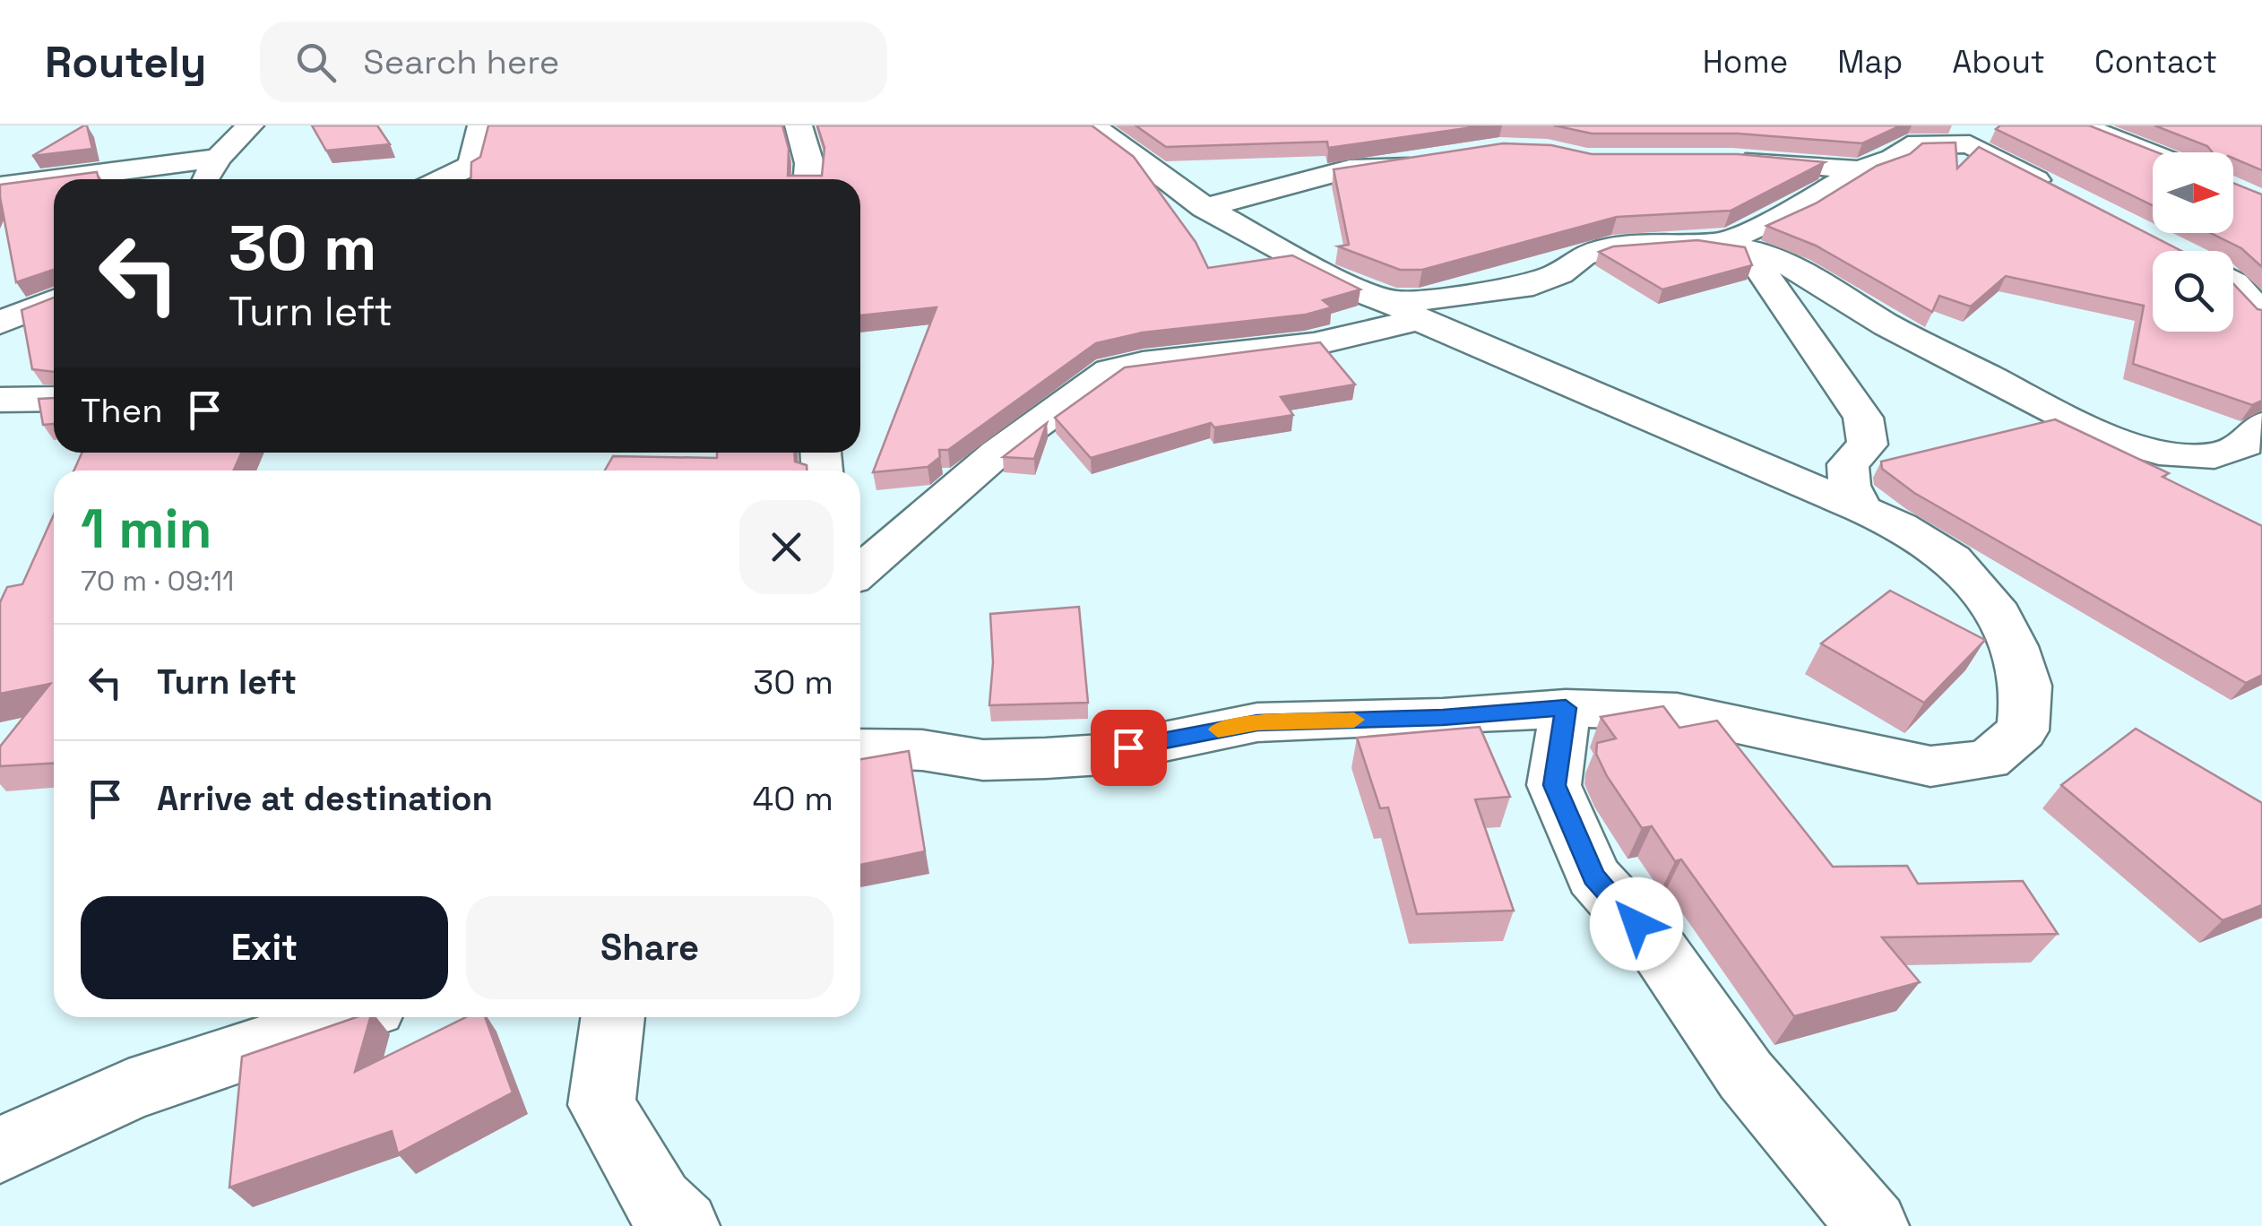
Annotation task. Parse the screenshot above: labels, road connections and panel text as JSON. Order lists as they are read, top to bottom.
{
  "north": "right",
  "page": {
    "header": "Routely",
    "search": "Search here",
    "nav": [
      "Home",
      "Map",
      "About",
      "Contact"
    ],
    "turn": ["30 m", "Turn left"],
    "then": "Then",
    "heading": ["1 min", "70 m · 09:11"],
    "list": [
      {
        "name": "Turn left",
        "value": "30 m"
      },
      {
        "name": "Arrive at destination",
        "value": "40 m"
      }
    ],
    "buttons": ["Exit", "Share"]
  }
}
